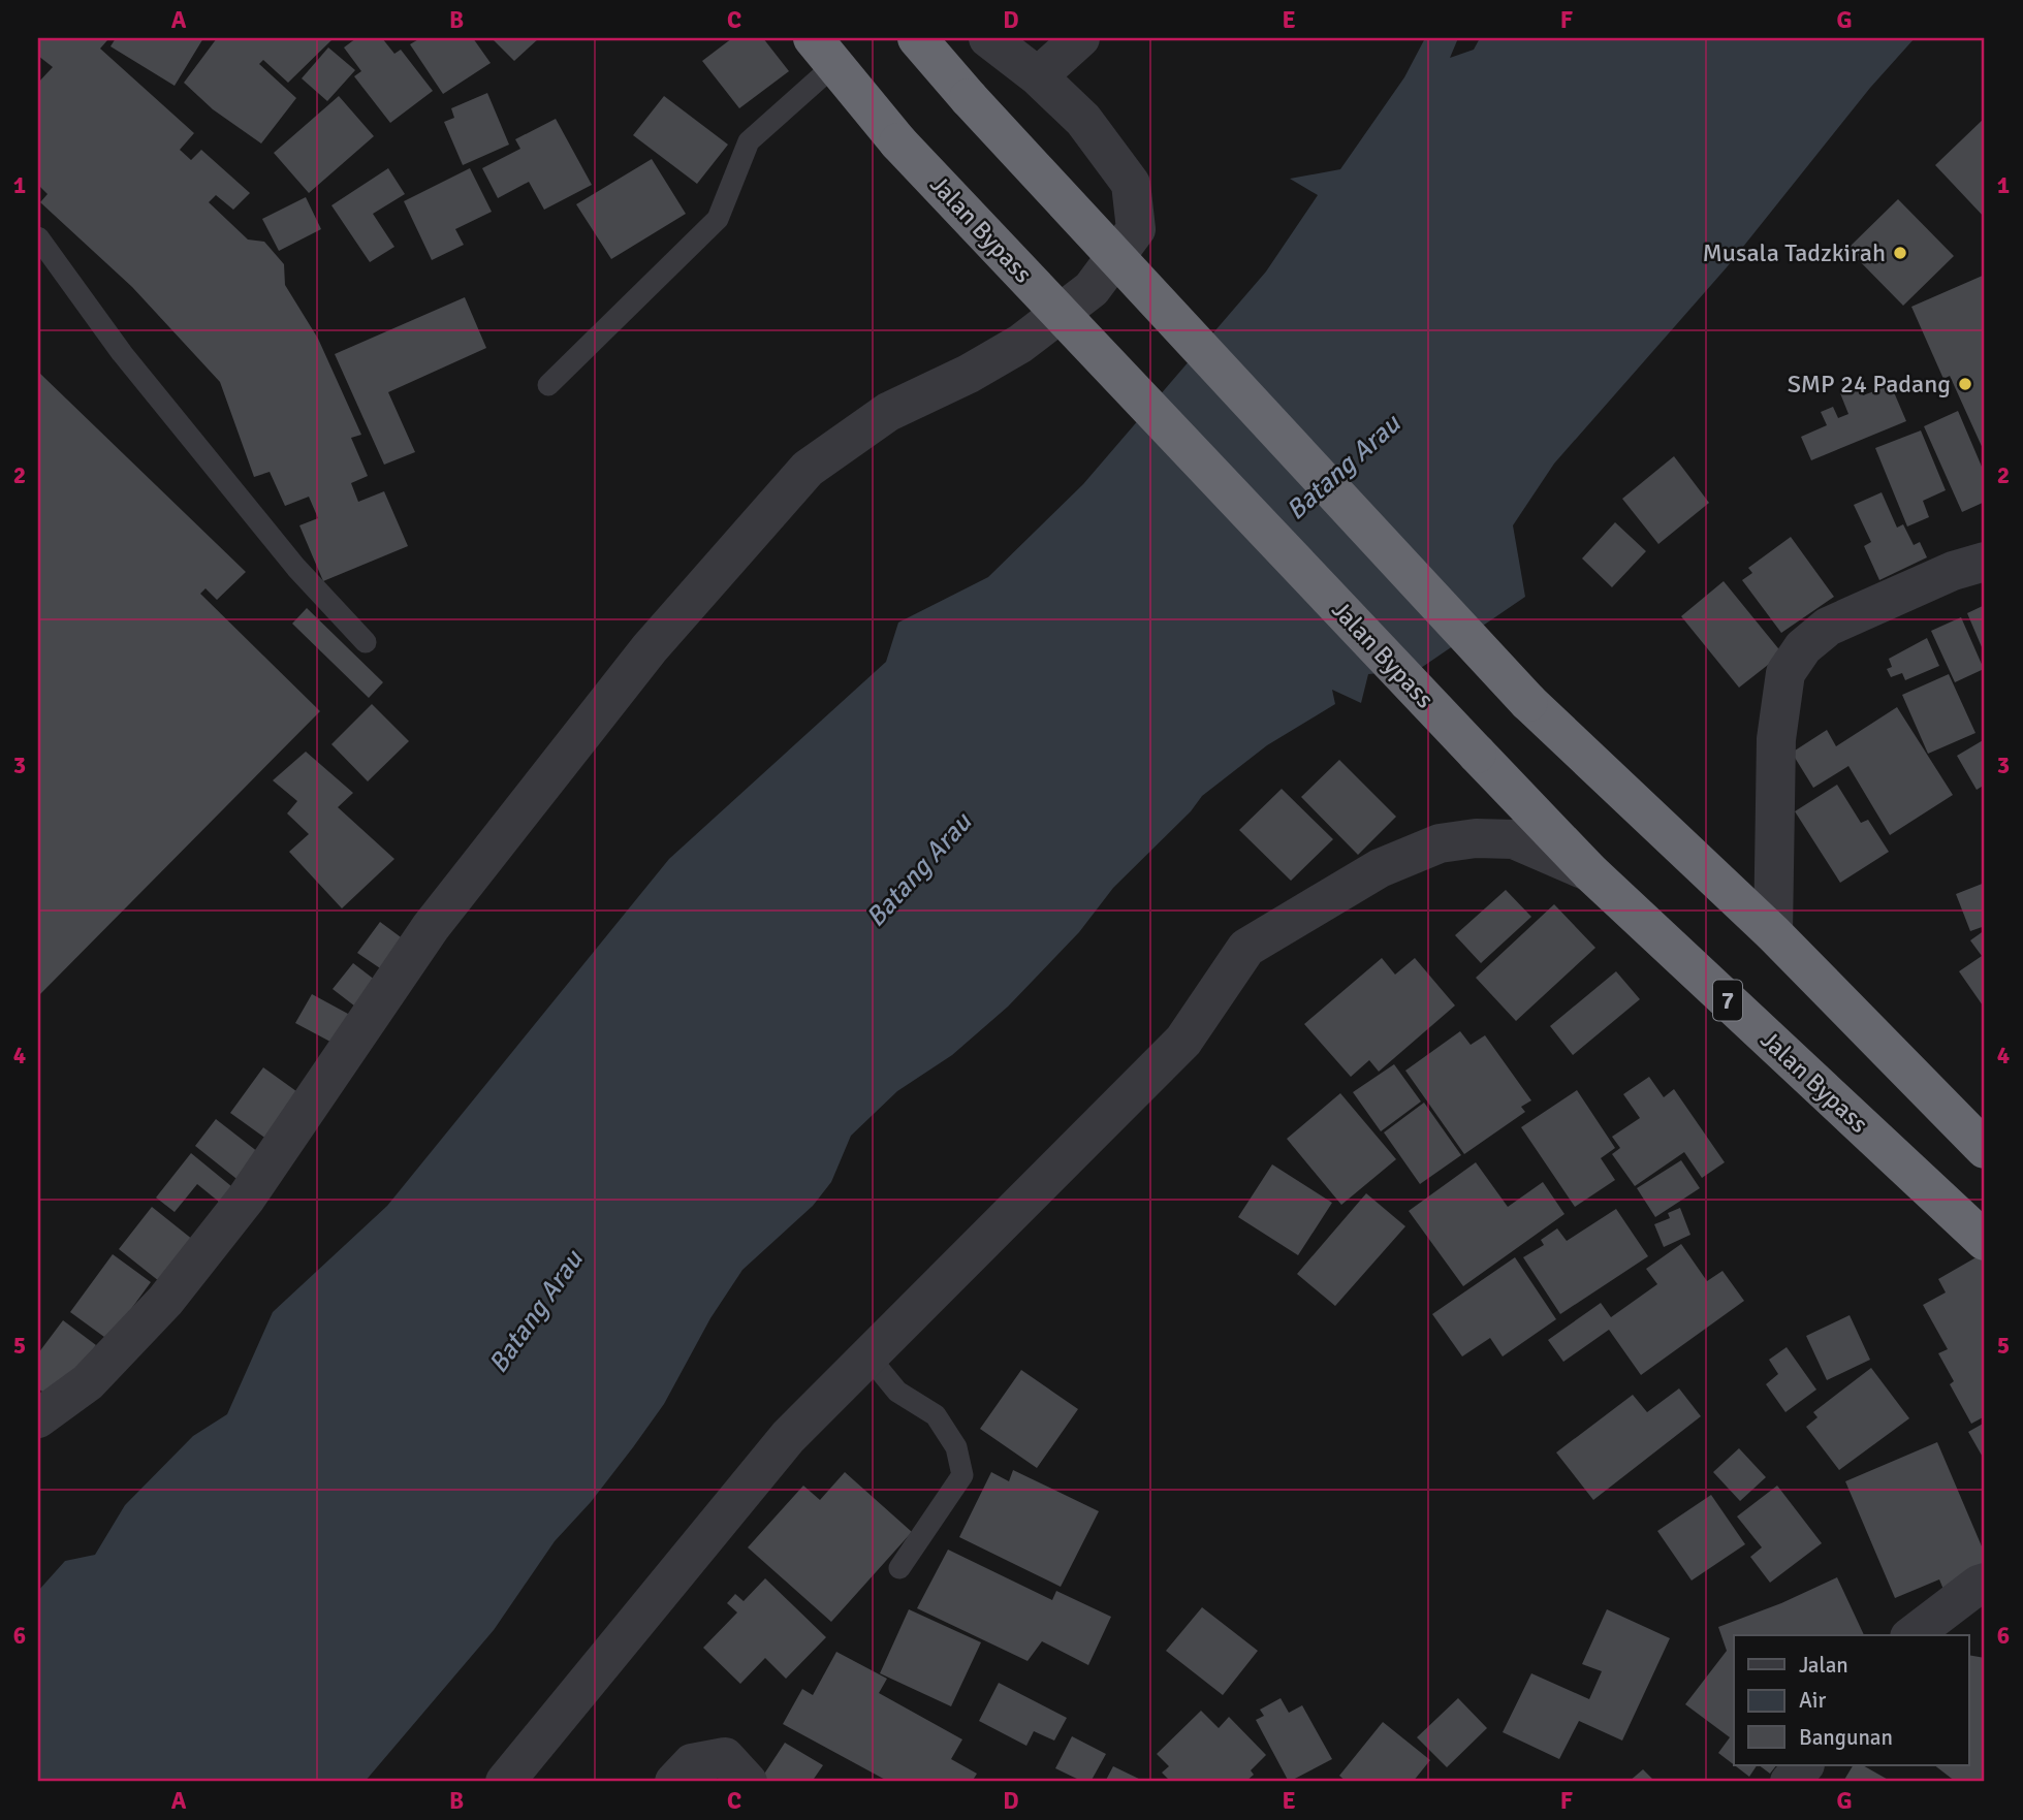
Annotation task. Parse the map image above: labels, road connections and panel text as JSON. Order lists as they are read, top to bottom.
{
  "streets": {
    "highway": ["Jalan Bypass", "7"]
  },
  "water": ["Batang Arau"],
  "places": ["Musala Tadzkirah", "SMP 24 Padang"],
  "legend": ["Jalan", "Air", "Bangunan"],
  "grid": {
    "columns": [
      "A",
      "B",
      "C",
      "D",
      "E",
      "F",
      "G"
    ],
    "rows": [
      "1",
      "2",
      "3",
      "4",
      "5",
      "6"
    ]
  }
}
